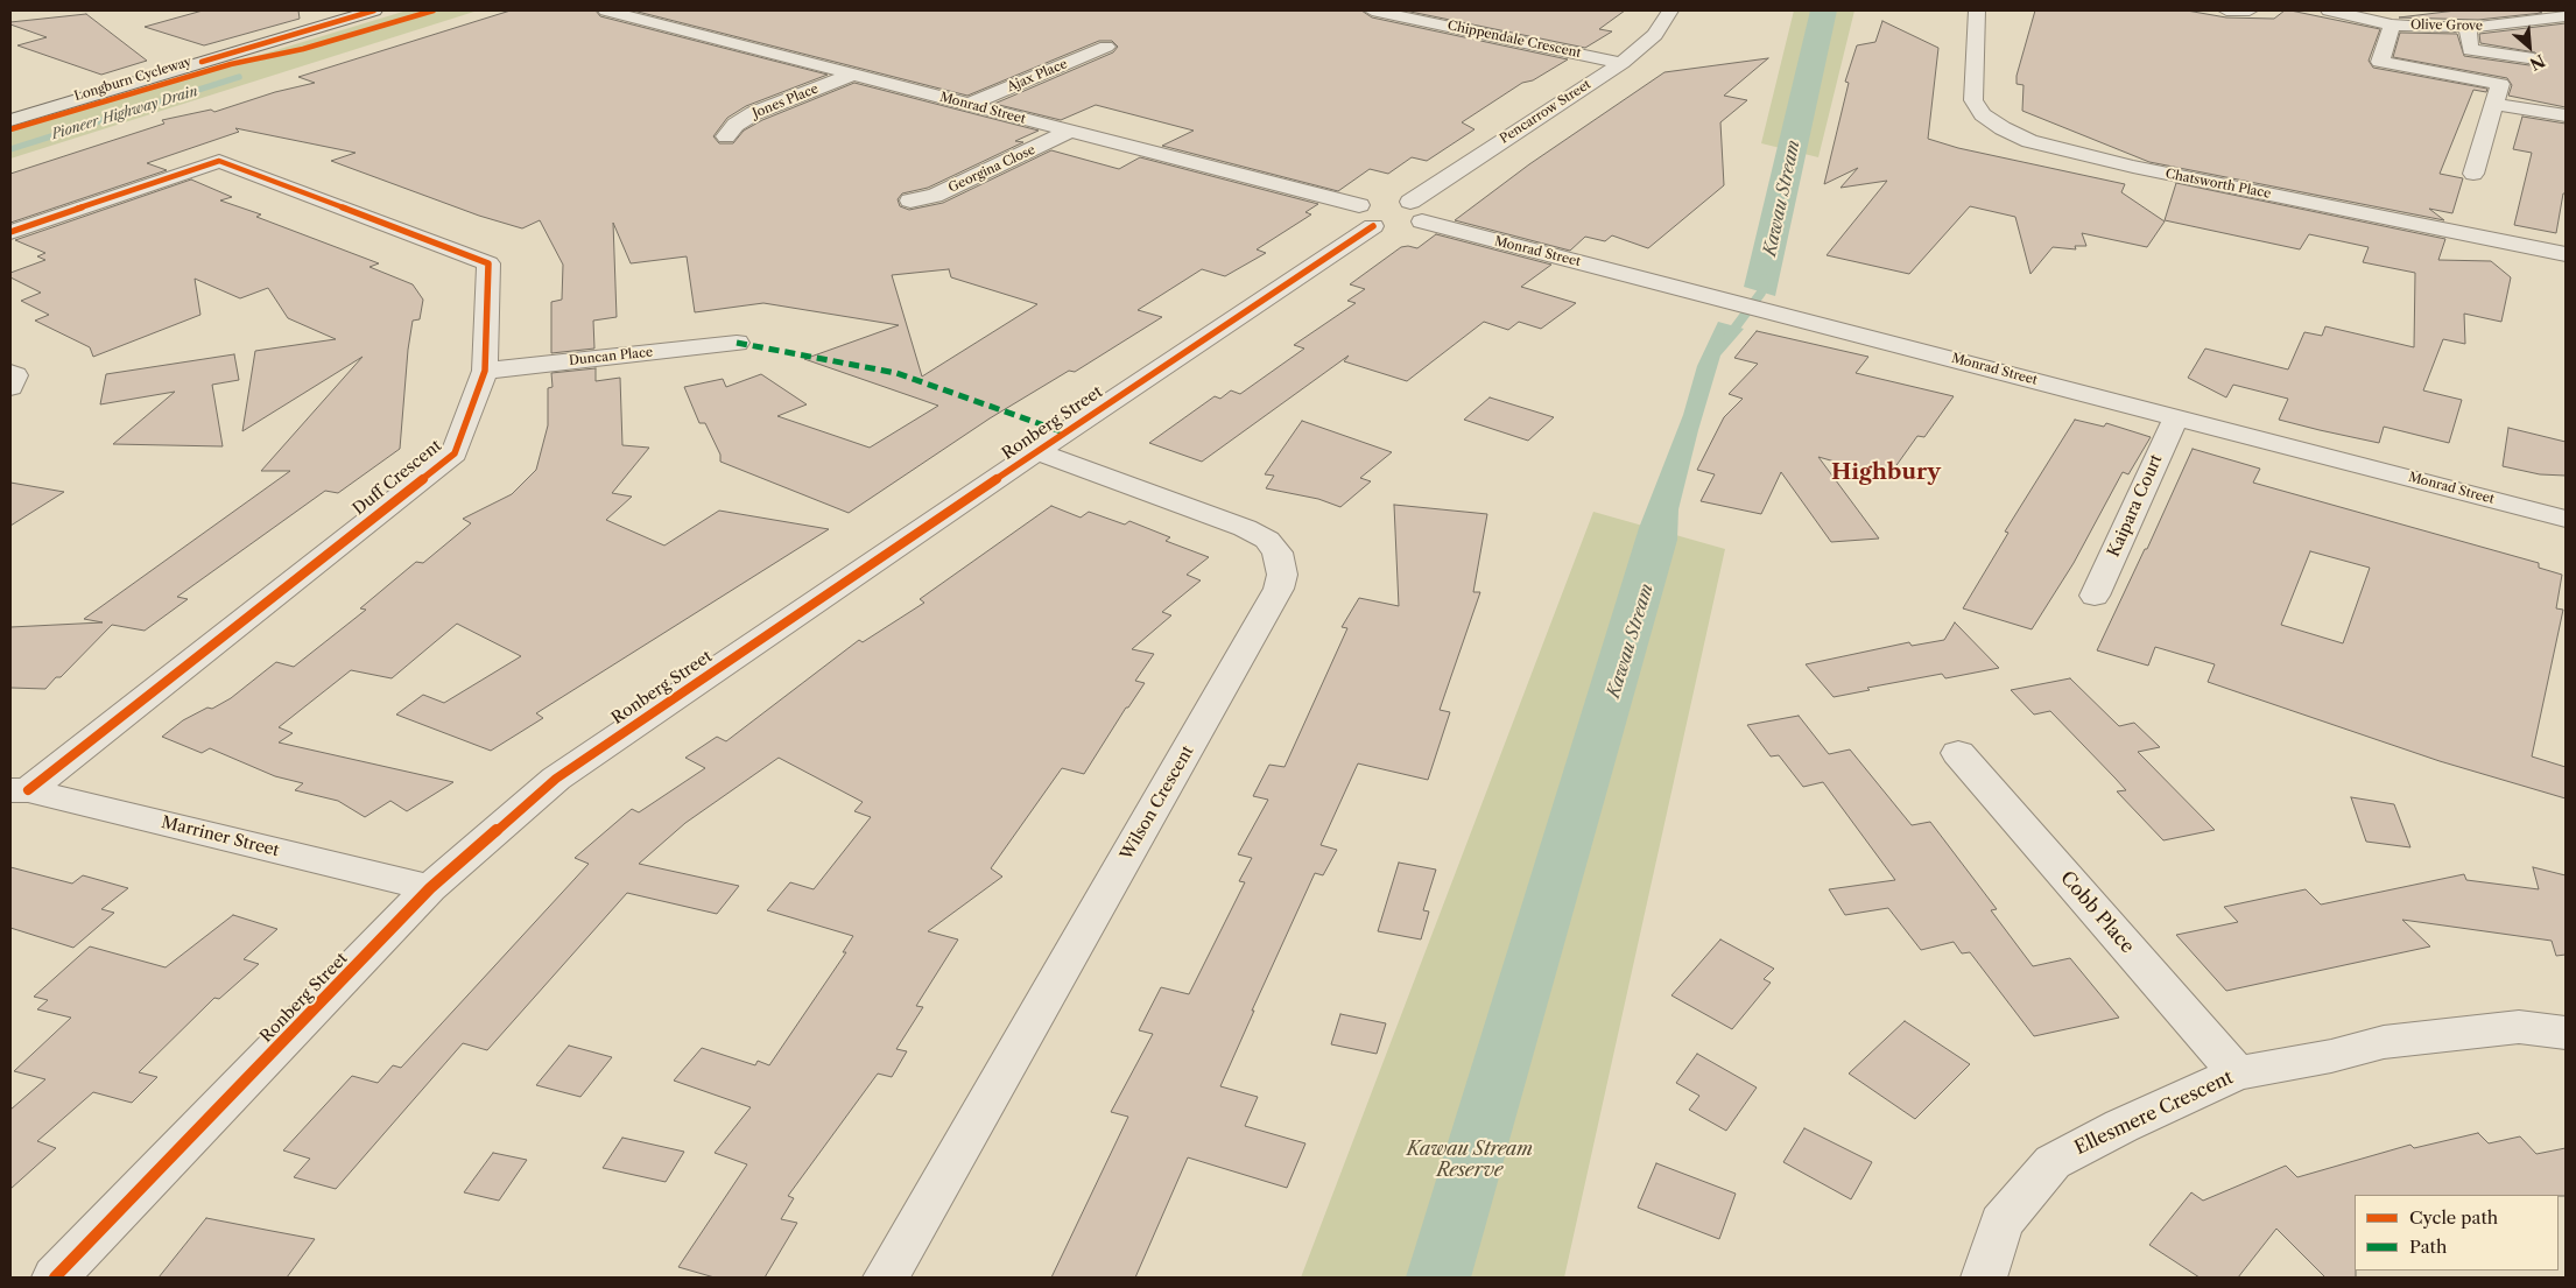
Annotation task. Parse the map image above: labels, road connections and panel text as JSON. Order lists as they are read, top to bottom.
{
  "streets": {
    "street": [
      "Olive Grove",
      "Chippendale Crescent",
      "Ajax Place",
      "Jones Place",
      "Monrad Street",
      "Pencarrow Street",
      "Georgina Close",
      "Chatsworth Place",
      "Duncan Place",
      "Ronberg Street",
      "Duff Crescent",
      "Kaipara Court",
      "Wilson Crescent",
      "Marriner Street",
      "Cobb Place",
      "Ellesmere Crescent"
    ],
    "cycle path": ["Longburn Cycleway"]
  },
  "crossings": [
    ["Chippendale Crescent", "Pencarrow Street"],
    ["Ajax Place", "Monrad Street"],
    ["Jones Place", "Monrad Street"],
    ["Monrad Street", "Pencarrow Street"],
    ["Monrad Street", "Georgina Close"],
    ["Monrad Street", "Ronberg Street"],
    ["Monrad Street", "Kaipara Court"],
    ["Pencarrow Street", "Ronberg Street"],
    ["Duncan Place", "Duff Crescent"],
    ["Ronberg Street", "Wilson Crescent"],
    ["Ronberg Street", "Marriner Street"],
    ["Duff Crescent", "Marriner Street"],
    ["Cobb Place", "Ellesmere Crescent"]
  ],
  "districts": ["Highbury"],
  "water": ["Pioneer Highway Drain", "Kawau Stream"],
  "parks": ["Kawau Stream Reserve"],
  "legend": ["Cycle path", "Path"],
  "north": "bottom right"
}
